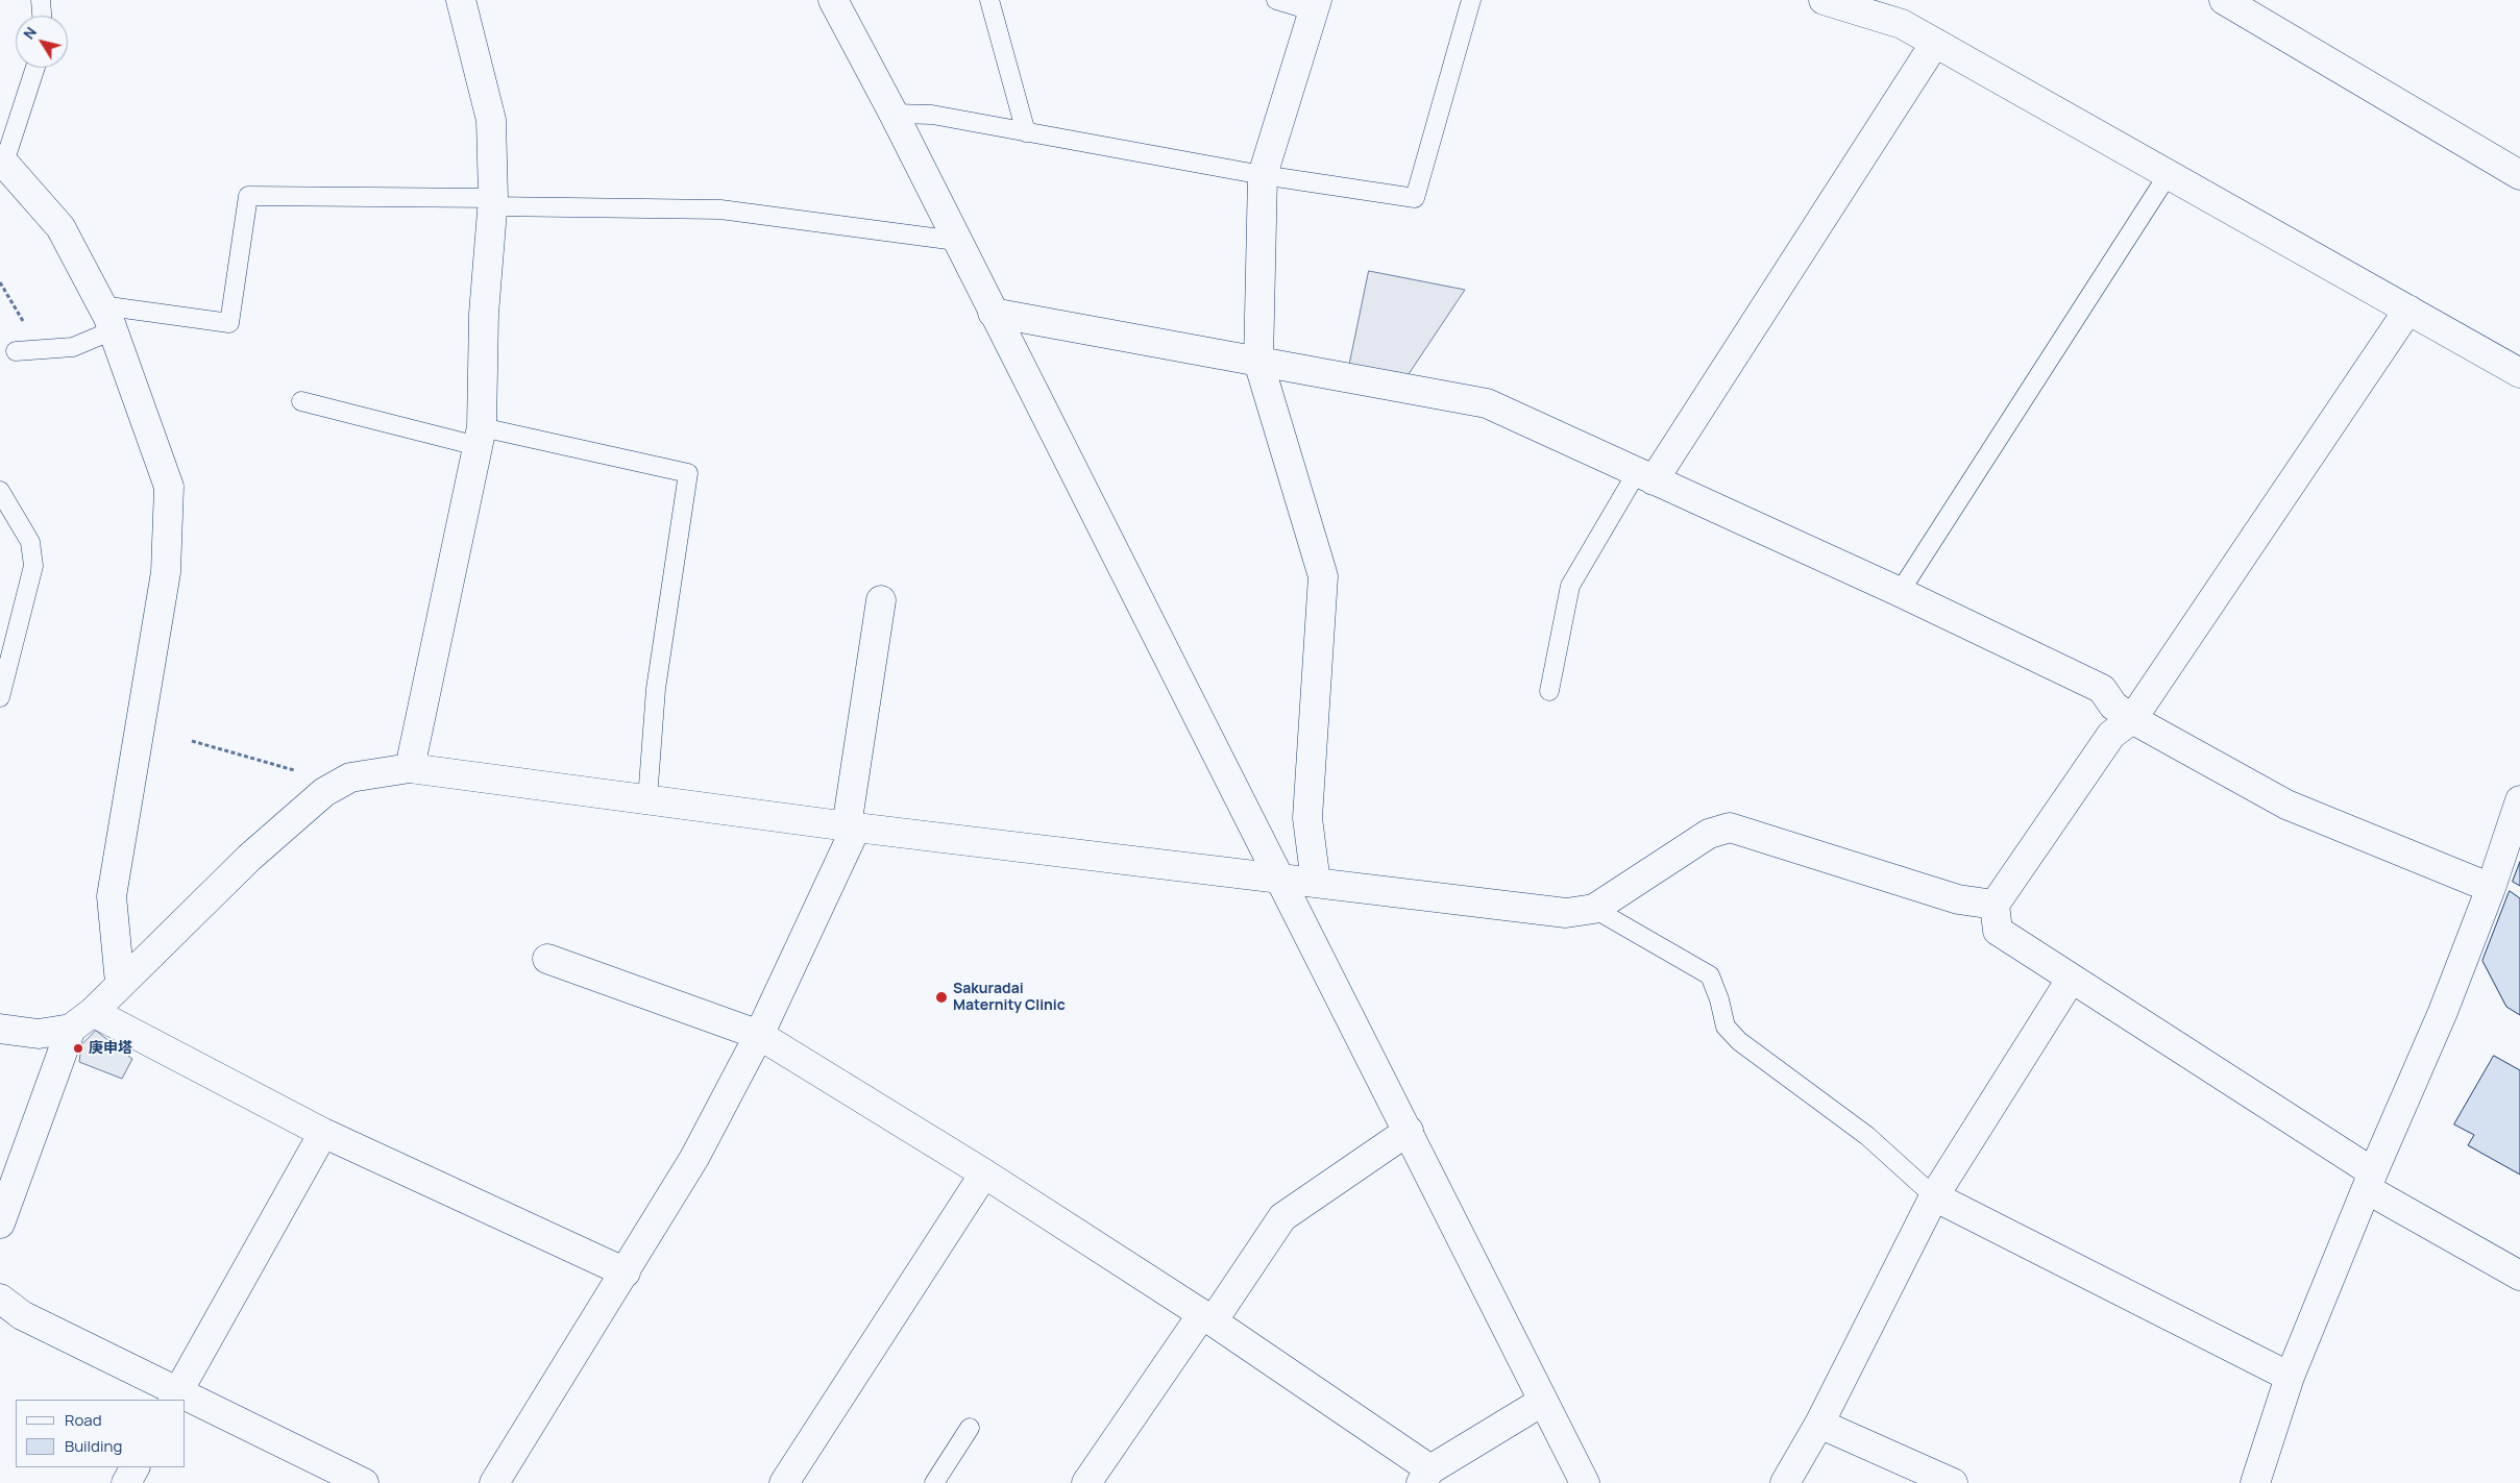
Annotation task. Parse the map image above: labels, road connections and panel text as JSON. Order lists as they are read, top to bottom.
{
  "places": ["Sakuradai Maternity Clinic", "庚申塔"],
  "legend": ["Road", "Building"],
  "north": "top left"
}
